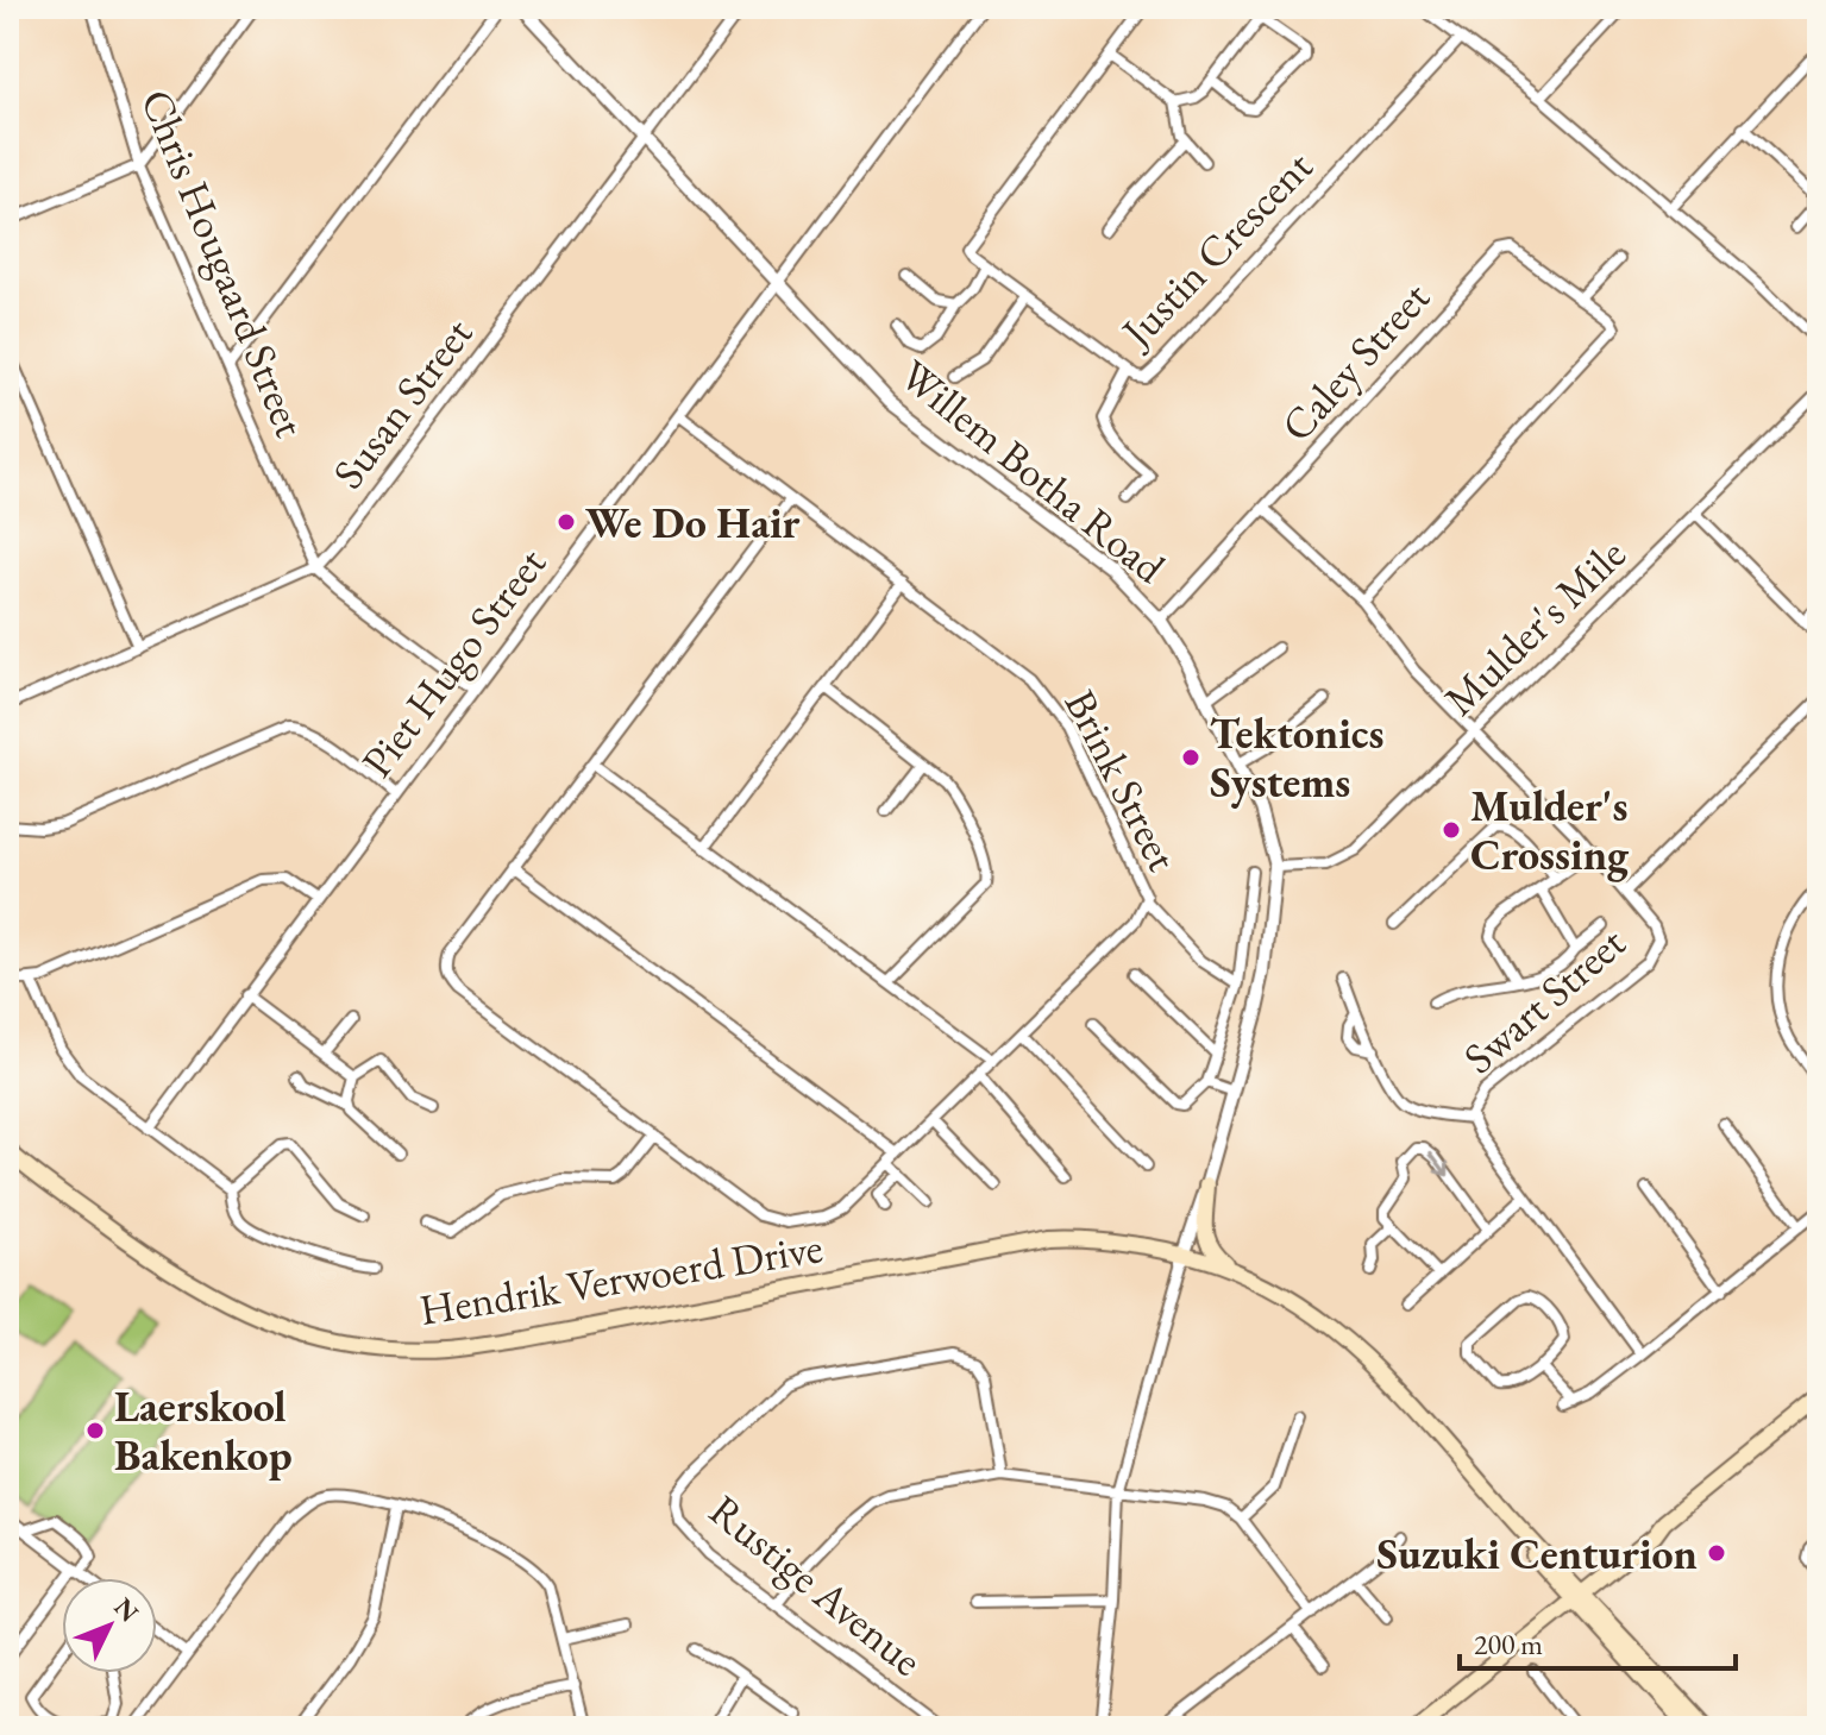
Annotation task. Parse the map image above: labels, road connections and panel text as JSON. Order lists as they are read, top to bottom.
{
  "streets": {
    "main road": ["Hendrik Verwoerd Drive"],
    "street": [
      "Justin Crescent",
      "Chris Hougaard Street",
      "Caley Street",
      "Susan Street",
      "Willem Botha Road",
      "Mulder's Mile",
      "Piet Hugo Street",
      "Brink Street",
      "Swart Street",
      "Rustige Avenue"
    ]
  },
  "crossings": [
    ["Chris Hougaard Street", "Susan Street"],
    ["Chris Hougaard Street", "Piet Hugo Street"],
    ["Caley Street", "Willem Botha Road"],
    ["Caley Street", "Swart Street"],
    ["Susan Street", "Willem Botha Road"],
    ["Willem Botha Road", "Mulder's Mile"],
    ["Willem Botha Road", "Piet Hugo Street"],
    ["Willem Botha Road", "Hendrik Verwoerd Drive"],
    ["Mulder's Mile", "Swart Street"],
    ["Piet Hugo Street", "Brink Street"]
  ],
  "places": [
    "We Do Hair",
    "Tektonics Systems",
    "Mulder's Crossing",
    "Laerskool Bakenkop",
    "Suzuki Centurion"
  ],
  "scale_bar": "200 m",
  "north": "top right"
}
